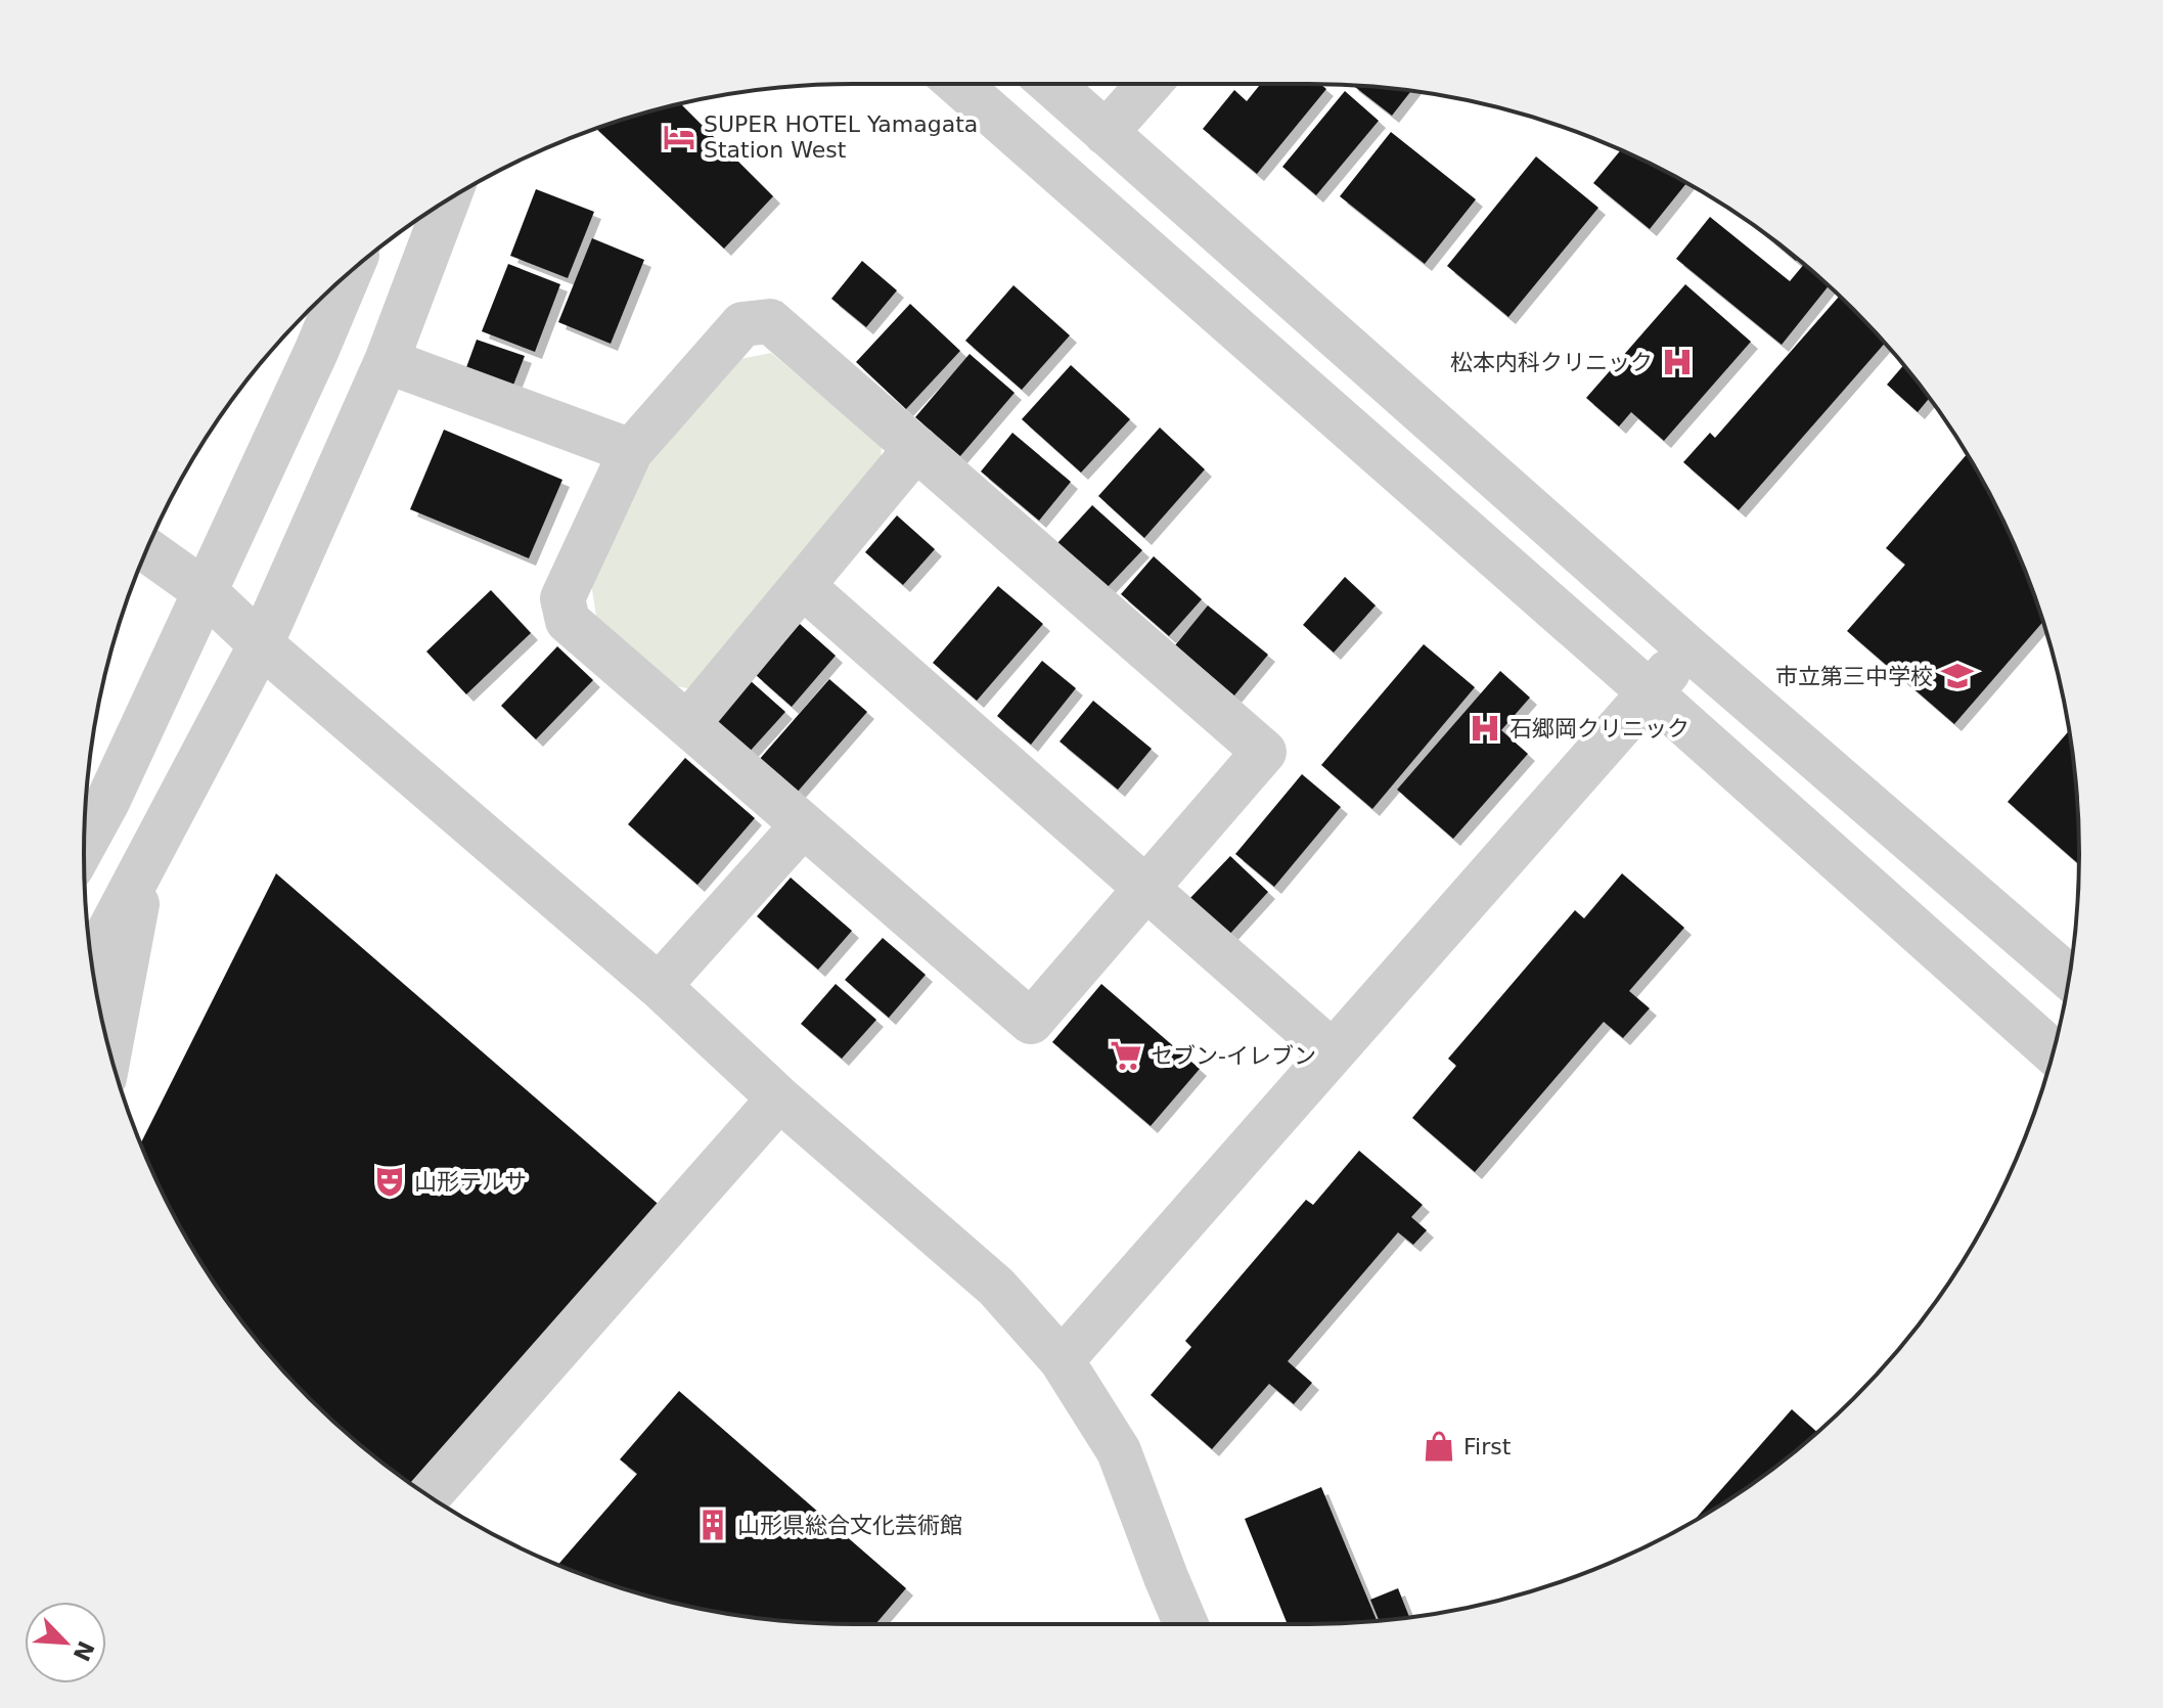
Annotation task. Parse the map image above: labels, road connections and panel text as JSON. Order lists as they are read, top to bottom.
{
  "places": {
    "hotel": ["SUPER HOTEL Yamagata Station West"],
    "hospital": ["松本内科クリニック", "石郷岡クリニック"],
    "school or university": ["市立第三中学校"],
    "supermarket": ["セブン-イレブン"],
    "theatre": ["山形テルサ"],
    "shop": ["First"],
    "building": ["山形県総合文化芸術館"]
  },
  "north": "bottom right"
}
